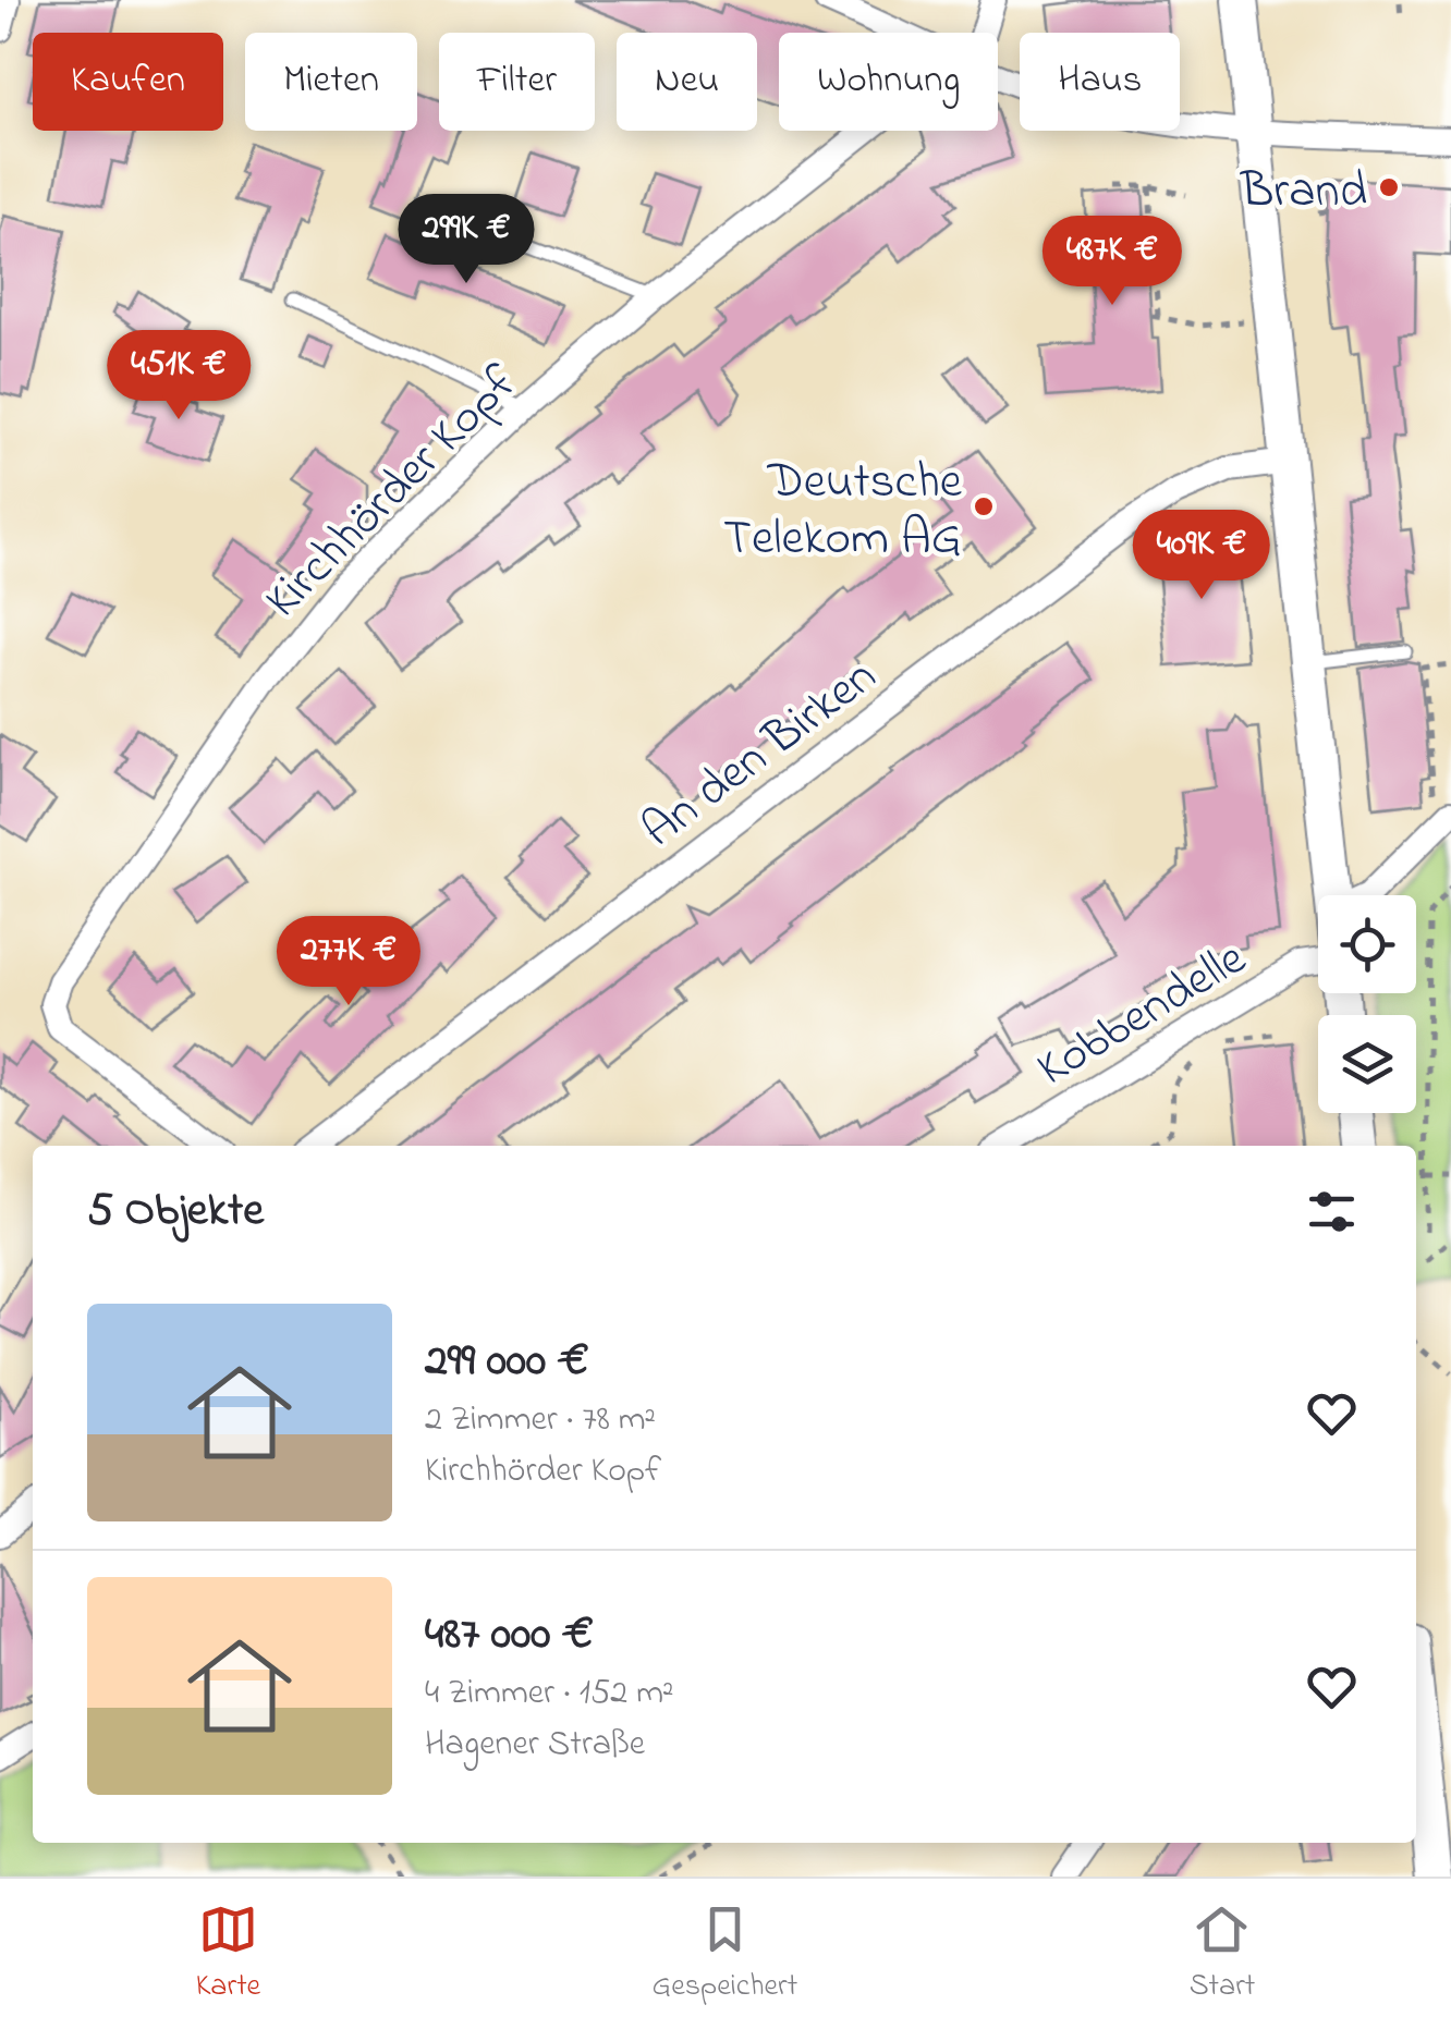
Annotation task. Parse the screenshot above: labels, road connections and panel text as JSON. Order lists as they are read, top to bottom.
{
  "streets": {
    "street": ["Kirchhörder Kopf", "An den Birken", "Kobbendelle"]
  },
  "places": ["Brand", "Deutsche Telekom AG"],
  "page": {
    "chip": [
      "Kaufen",
      "Mieten",
      "Filter",
      "Neu",
      "Wohnung",
      "Haus"
    ],
    "price": [
      "299K €",
      "487K €",
      "451K €",
      "409K €",
      "277K €"
    ],
    "heading": "5 Objekte",
    "list": [
      {
        "name": "299 000 €",
        "note": "2 Zimmer · 78 m² · Kirchhörder Kopf"
      },
      {
        "name": "487 000 €",
        "note": "4 Zimmer · 152 m² · Hagener Straße"
      }
    ],
    "tabs": ["Karte", "Gespeichert", "Start"]
  }
}
